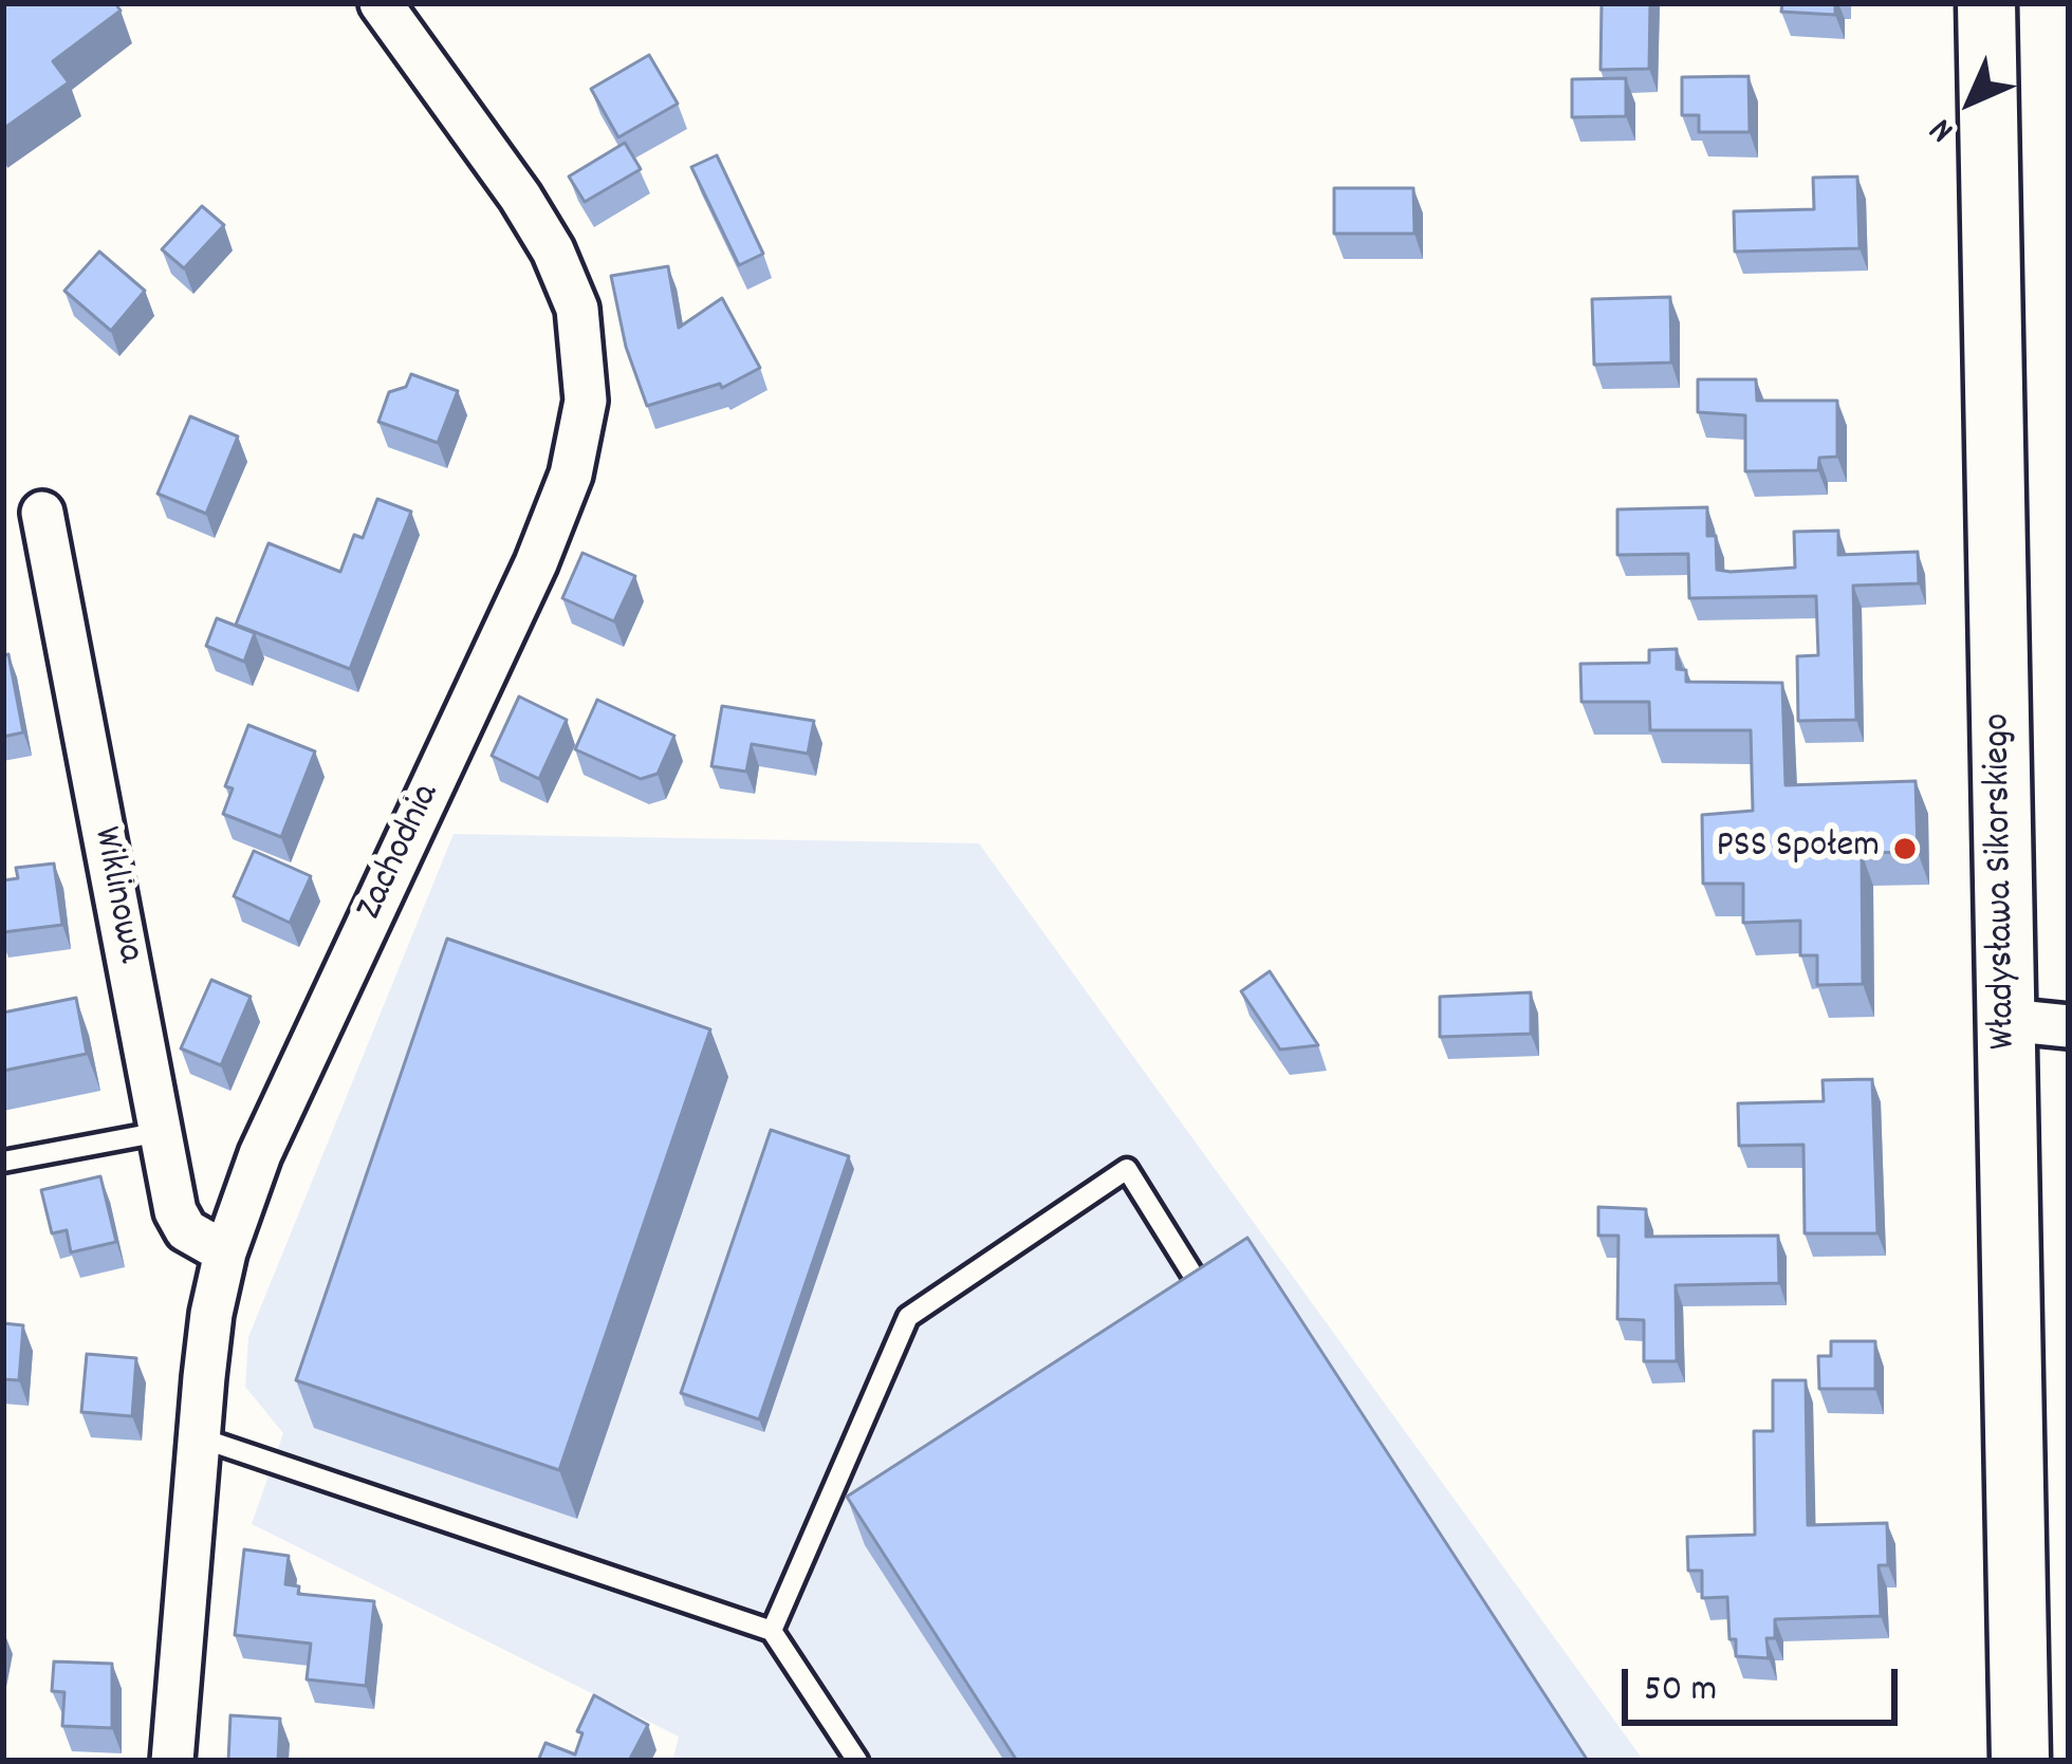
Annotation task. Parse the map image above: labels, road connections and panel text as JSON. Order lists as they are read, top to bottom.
{
  "streets": {
    "main road": ["Władysława Sikorskiego"],
    "street": ["Zachodnia", "Wiklinowa"]
  },
  "crossings": [
    ["Zachodnia", "Wiklinowa"]
  ],
  "places": ["PSS Społem"],
  "scale_bar": "50 m",
  "north": "bottom left"
}
